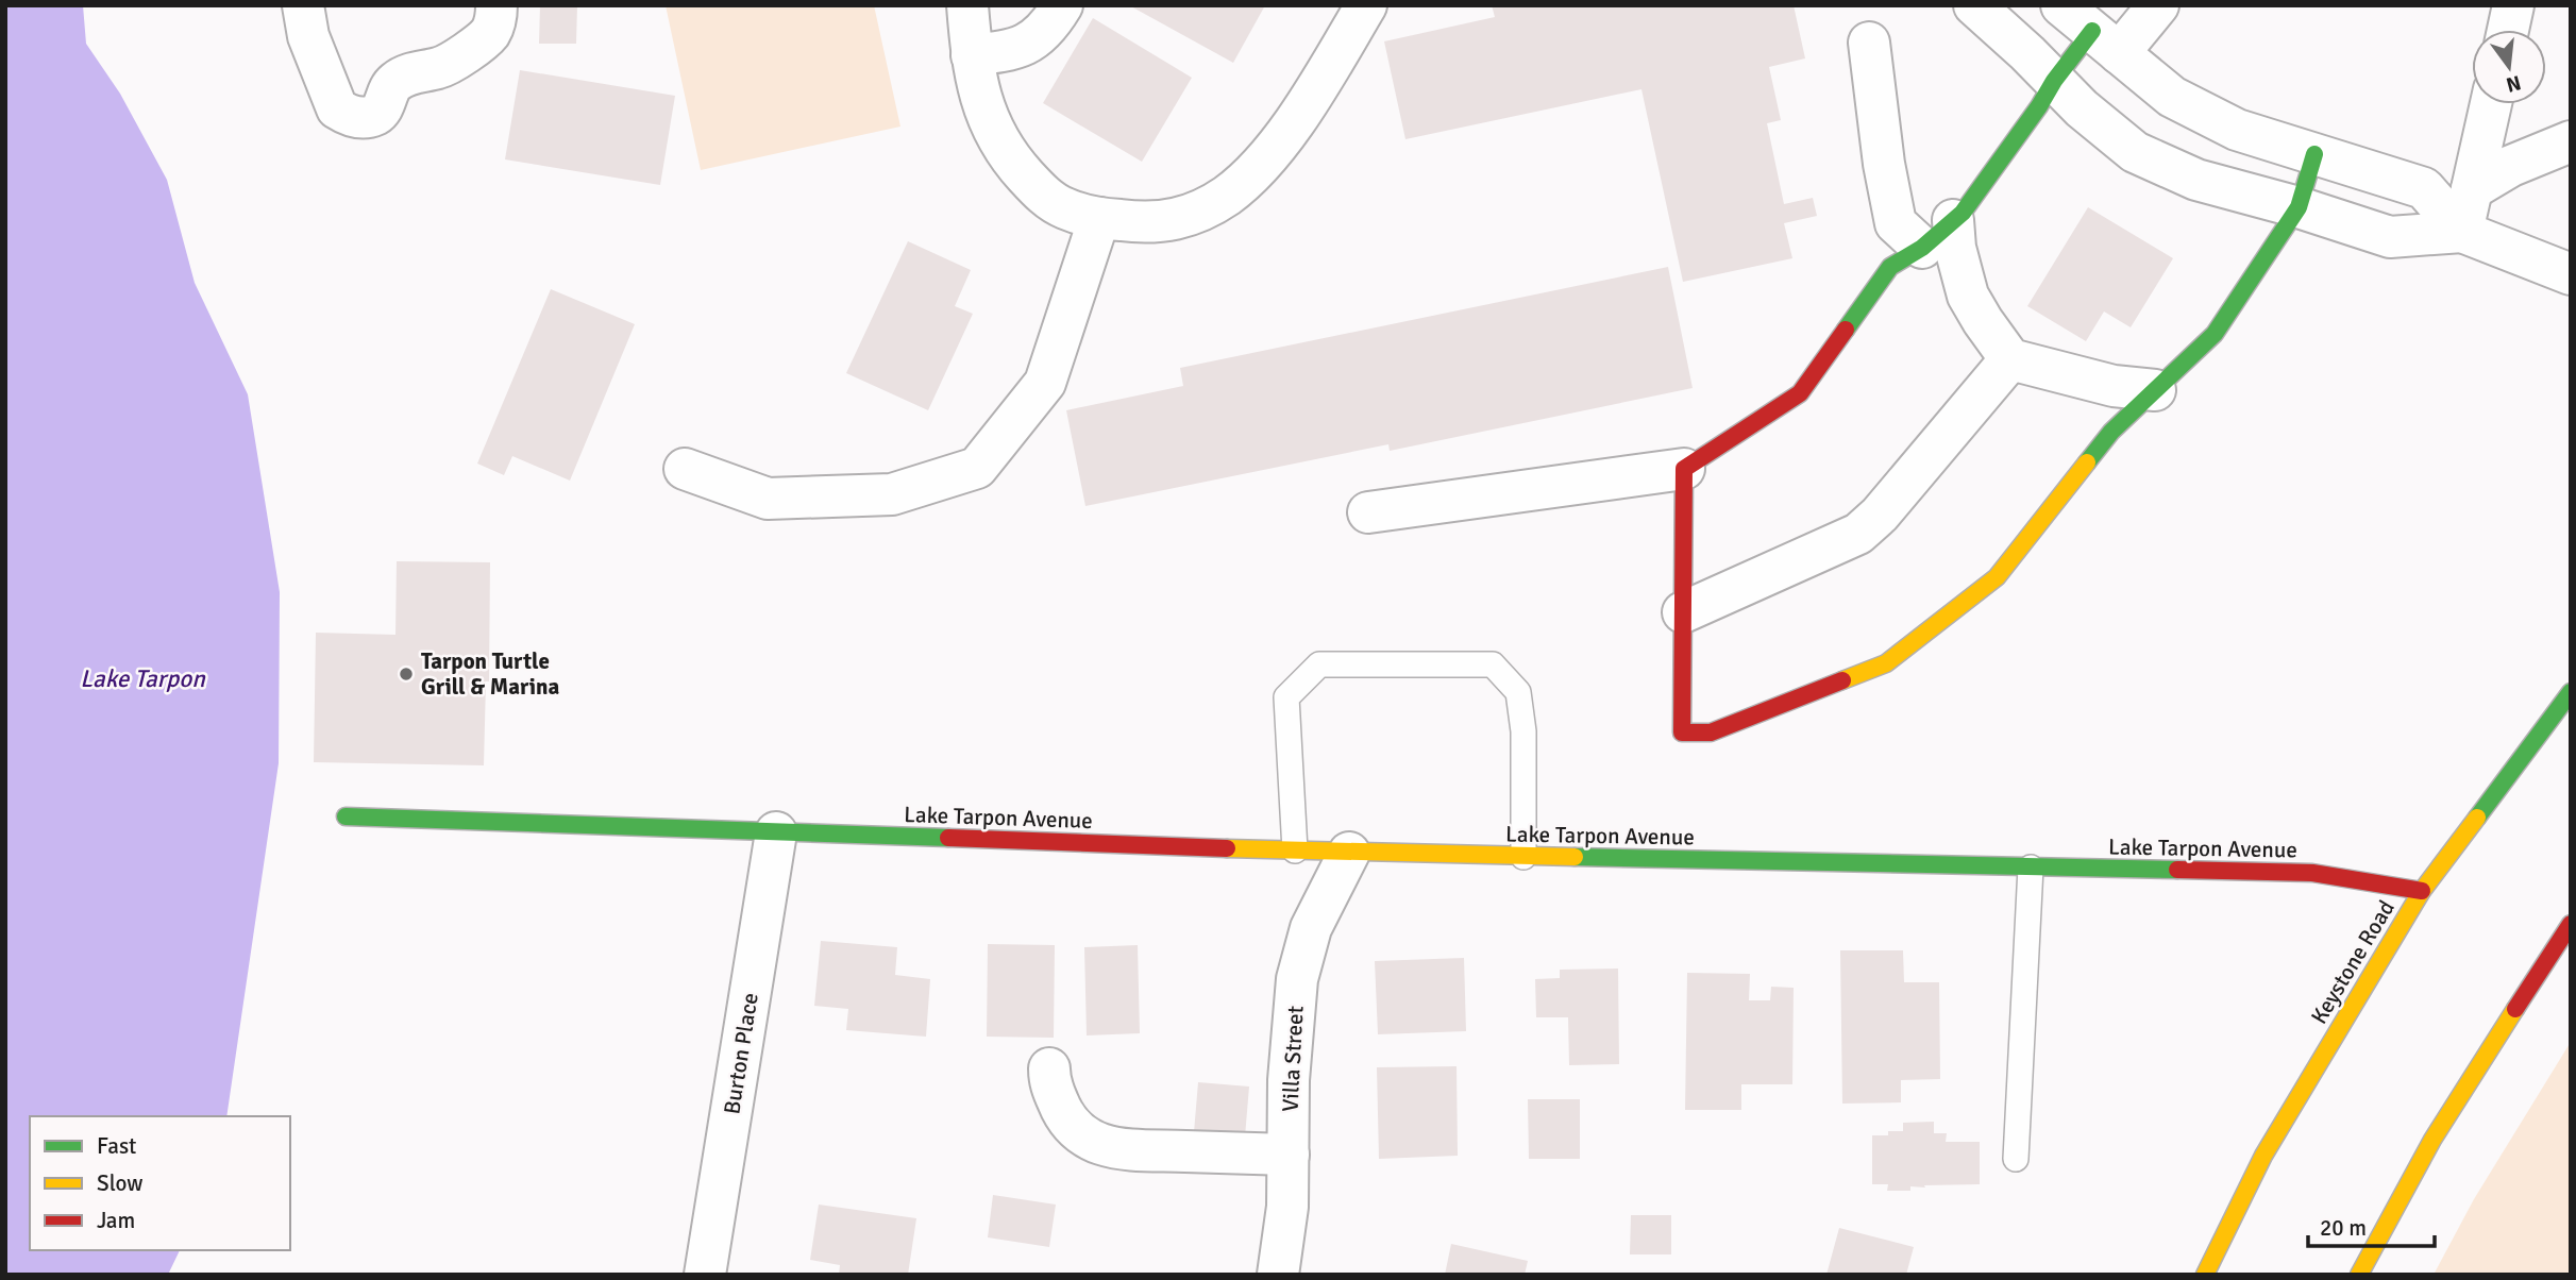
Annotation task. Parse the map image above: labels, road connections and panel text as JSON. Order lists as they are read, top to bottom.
{
  "streets": {
    "street": [
      "Lake Tarpon Avenue",
      "Keystone Road",
      "Burton Place",
      "Villa Street"
    ]
  },
  "crossings": [
    ["Lake Tarpon Avenue", "Keystone Road"],
    ["Lake Tarpon Avenue", "Burton Place"],
    ["Lake Tarpon Avenue", "Villa Street"]
  ],
  "water": ["Lake Tarpon"],
  "places": ["Tarpon Turtle Grill & Marina"],
  "legend": ["Fast", "Slow", "Jam"],
  "scale_bar": "20 m",
  "north": "bottom"
}
